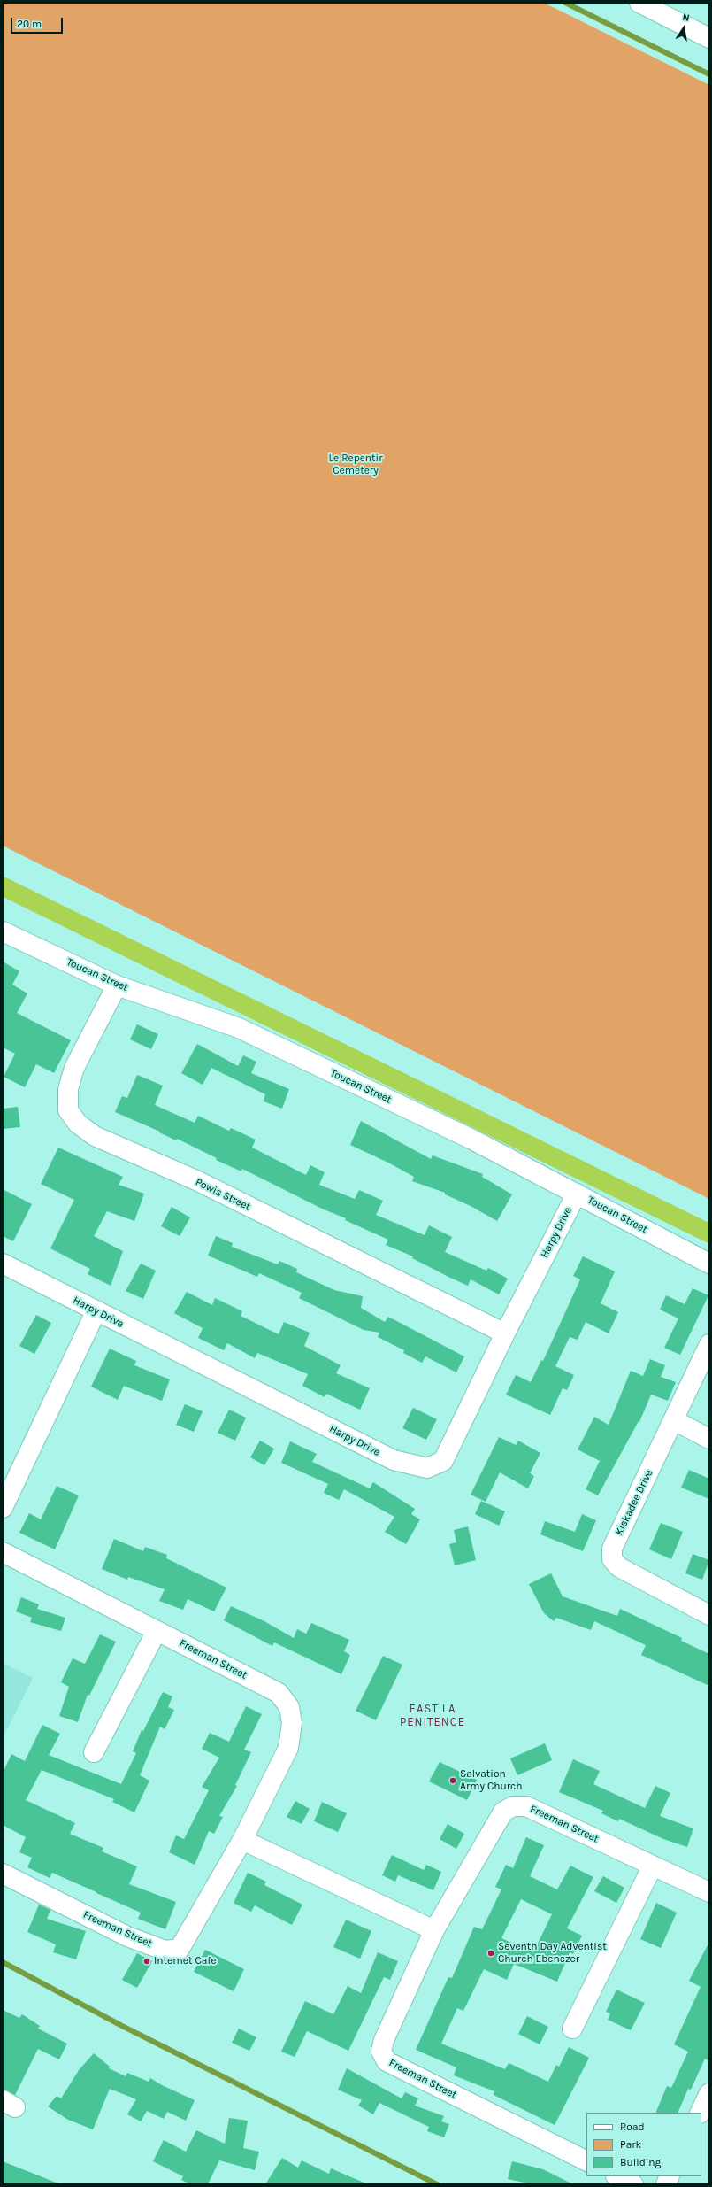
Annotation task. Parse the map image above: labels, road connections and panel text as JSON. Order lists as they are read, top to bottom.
{
  "streets": {
    "street": [
      "Toucan Street",
      "Powis Street",
      "Harpy Drive",
      "Kiskadee Drive",
      "Freeman Street"
    ]
  },
  "crossings": [
    ["Toucan Street", "Powis Street"],
    ["Toucan Street", "Harpy Drive"],
    ["Powis Street", "Harpy Drive"]
  ],
  "districts": ["EAST LA PENITENCE"],
  "parks": ["Le Repentir Cemetery"],
  "places": ["Salvation Army Church", "Seventh Day Adventist Church Ebenezer", "Internet Cafe"],
  "legend": ["Road", "Park", "Building"],
  "scale_bar": "20 m",
  "north": "top"
}
